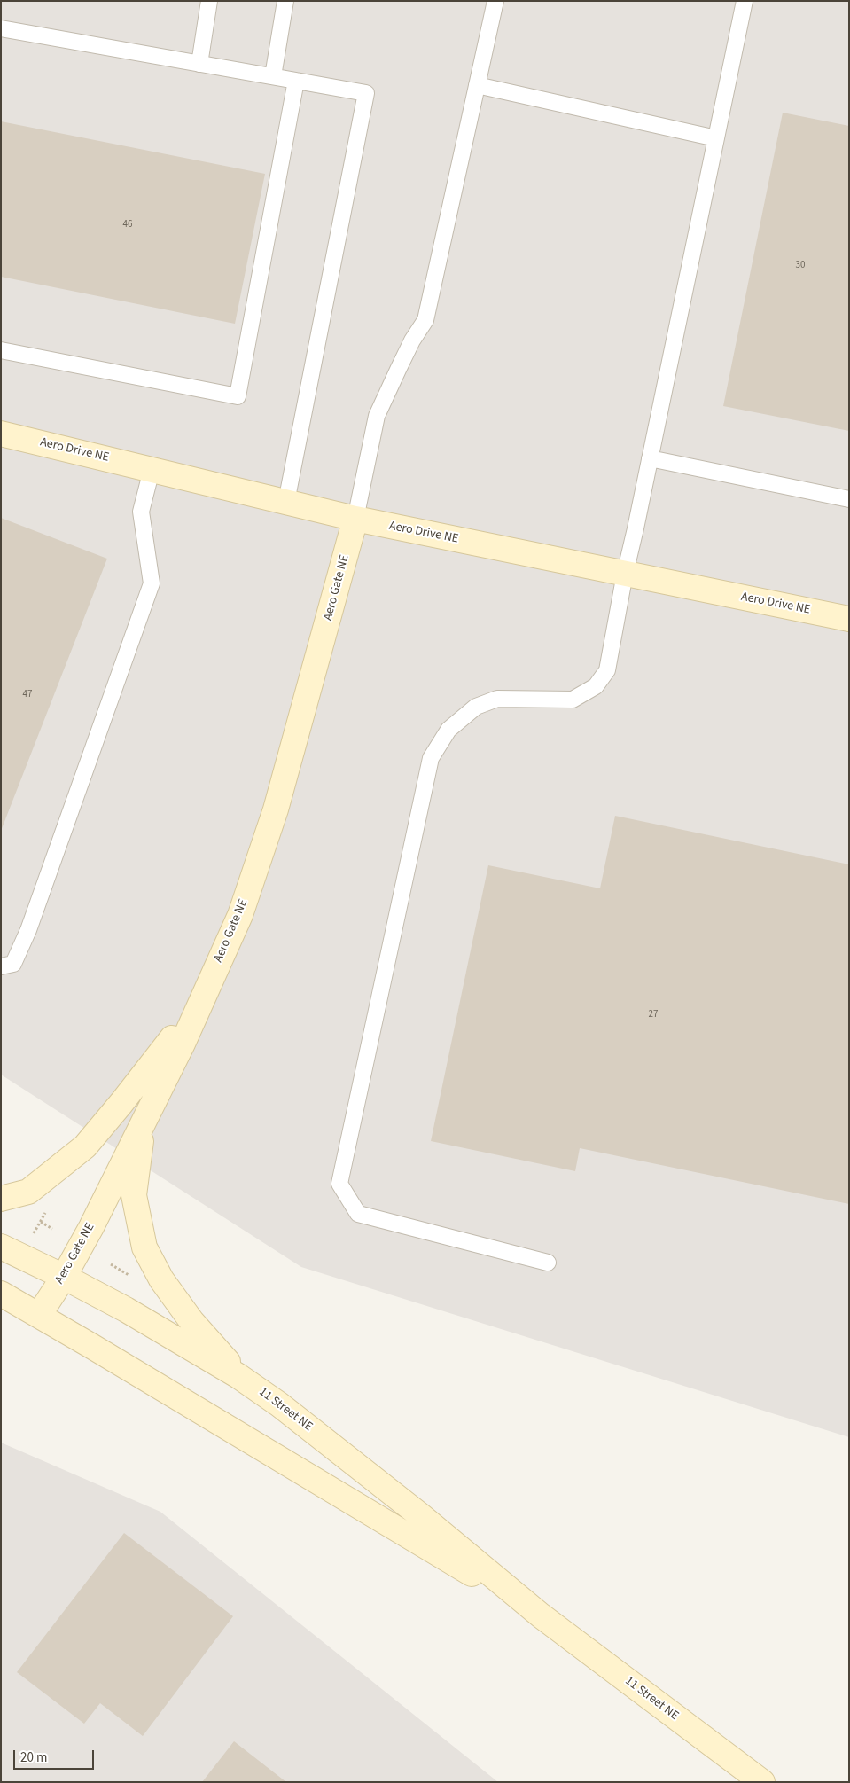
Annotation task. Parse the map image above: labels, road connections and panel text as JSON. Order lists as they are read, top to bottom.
{
  "streets": {
    "street": ["Aero Drive NE", "Aero Gate NE", "11 Street NE"]
  },
  "crossings": [
    ["Aero Drive NE", "Aero Gate NE"],
    ["Aero Gate NE", "11 Street NE"]
  ],
  "house_numbers": [
    "46",
    "30",
    "47",
    "27"
  ],
  "scale_bar": "20 m"
}
